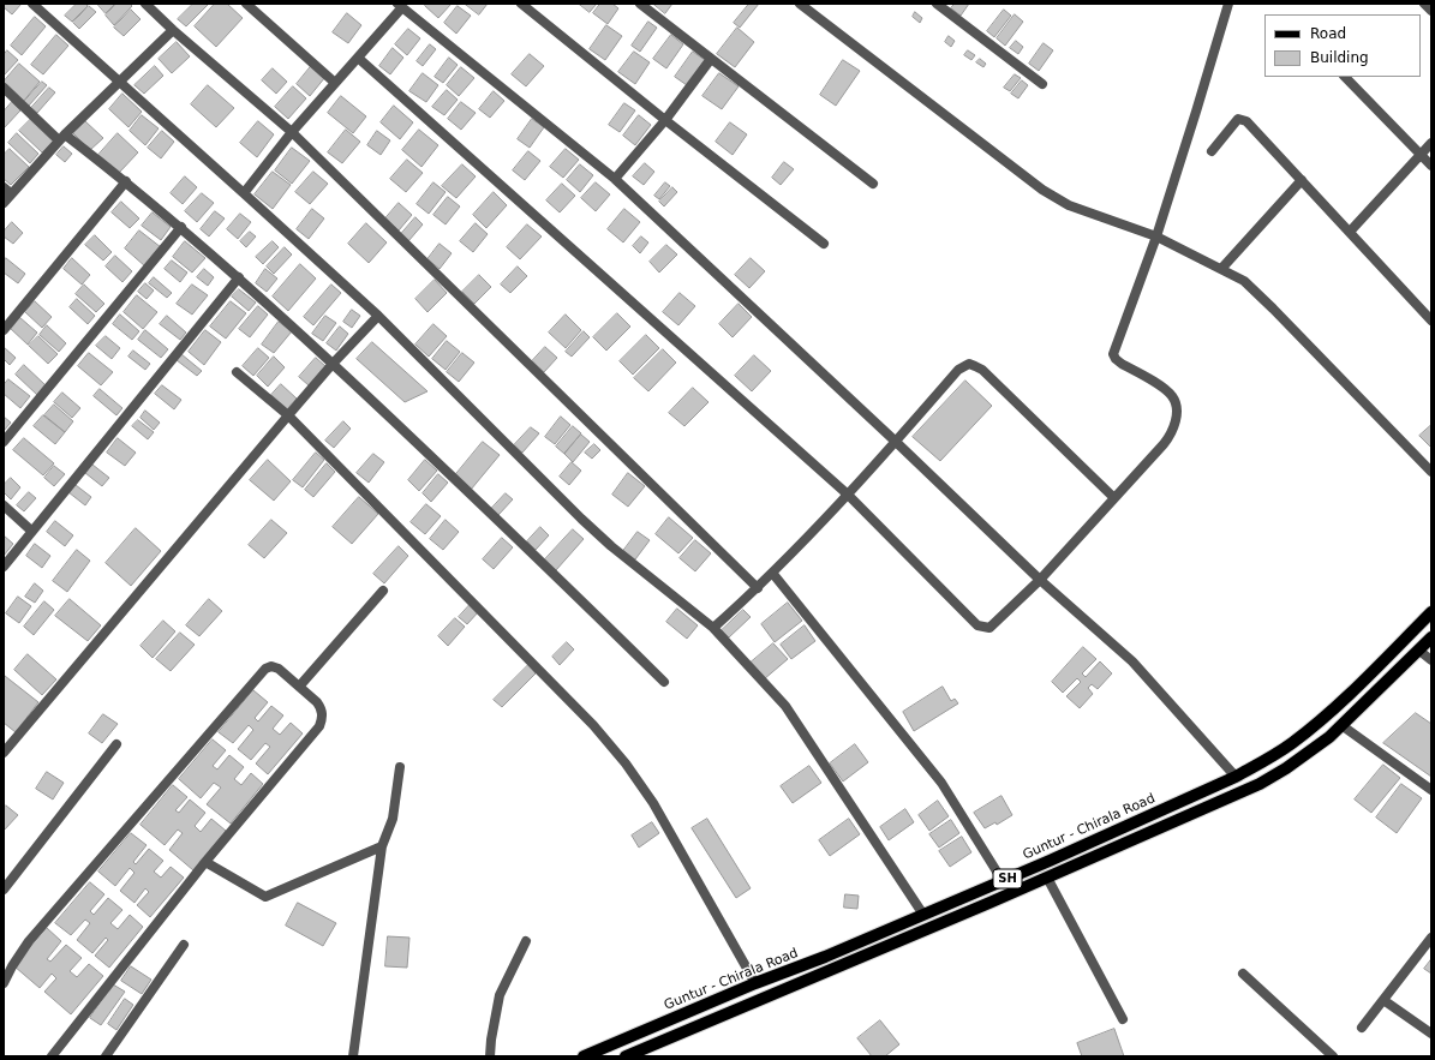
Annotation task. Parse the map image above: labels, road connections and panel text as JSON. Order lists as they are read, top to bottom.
{
  "streets": {
    "main road": ["Guntur - Chirala Road", "SH"]
  },
  "legend": ["Road", "Building"]
}
